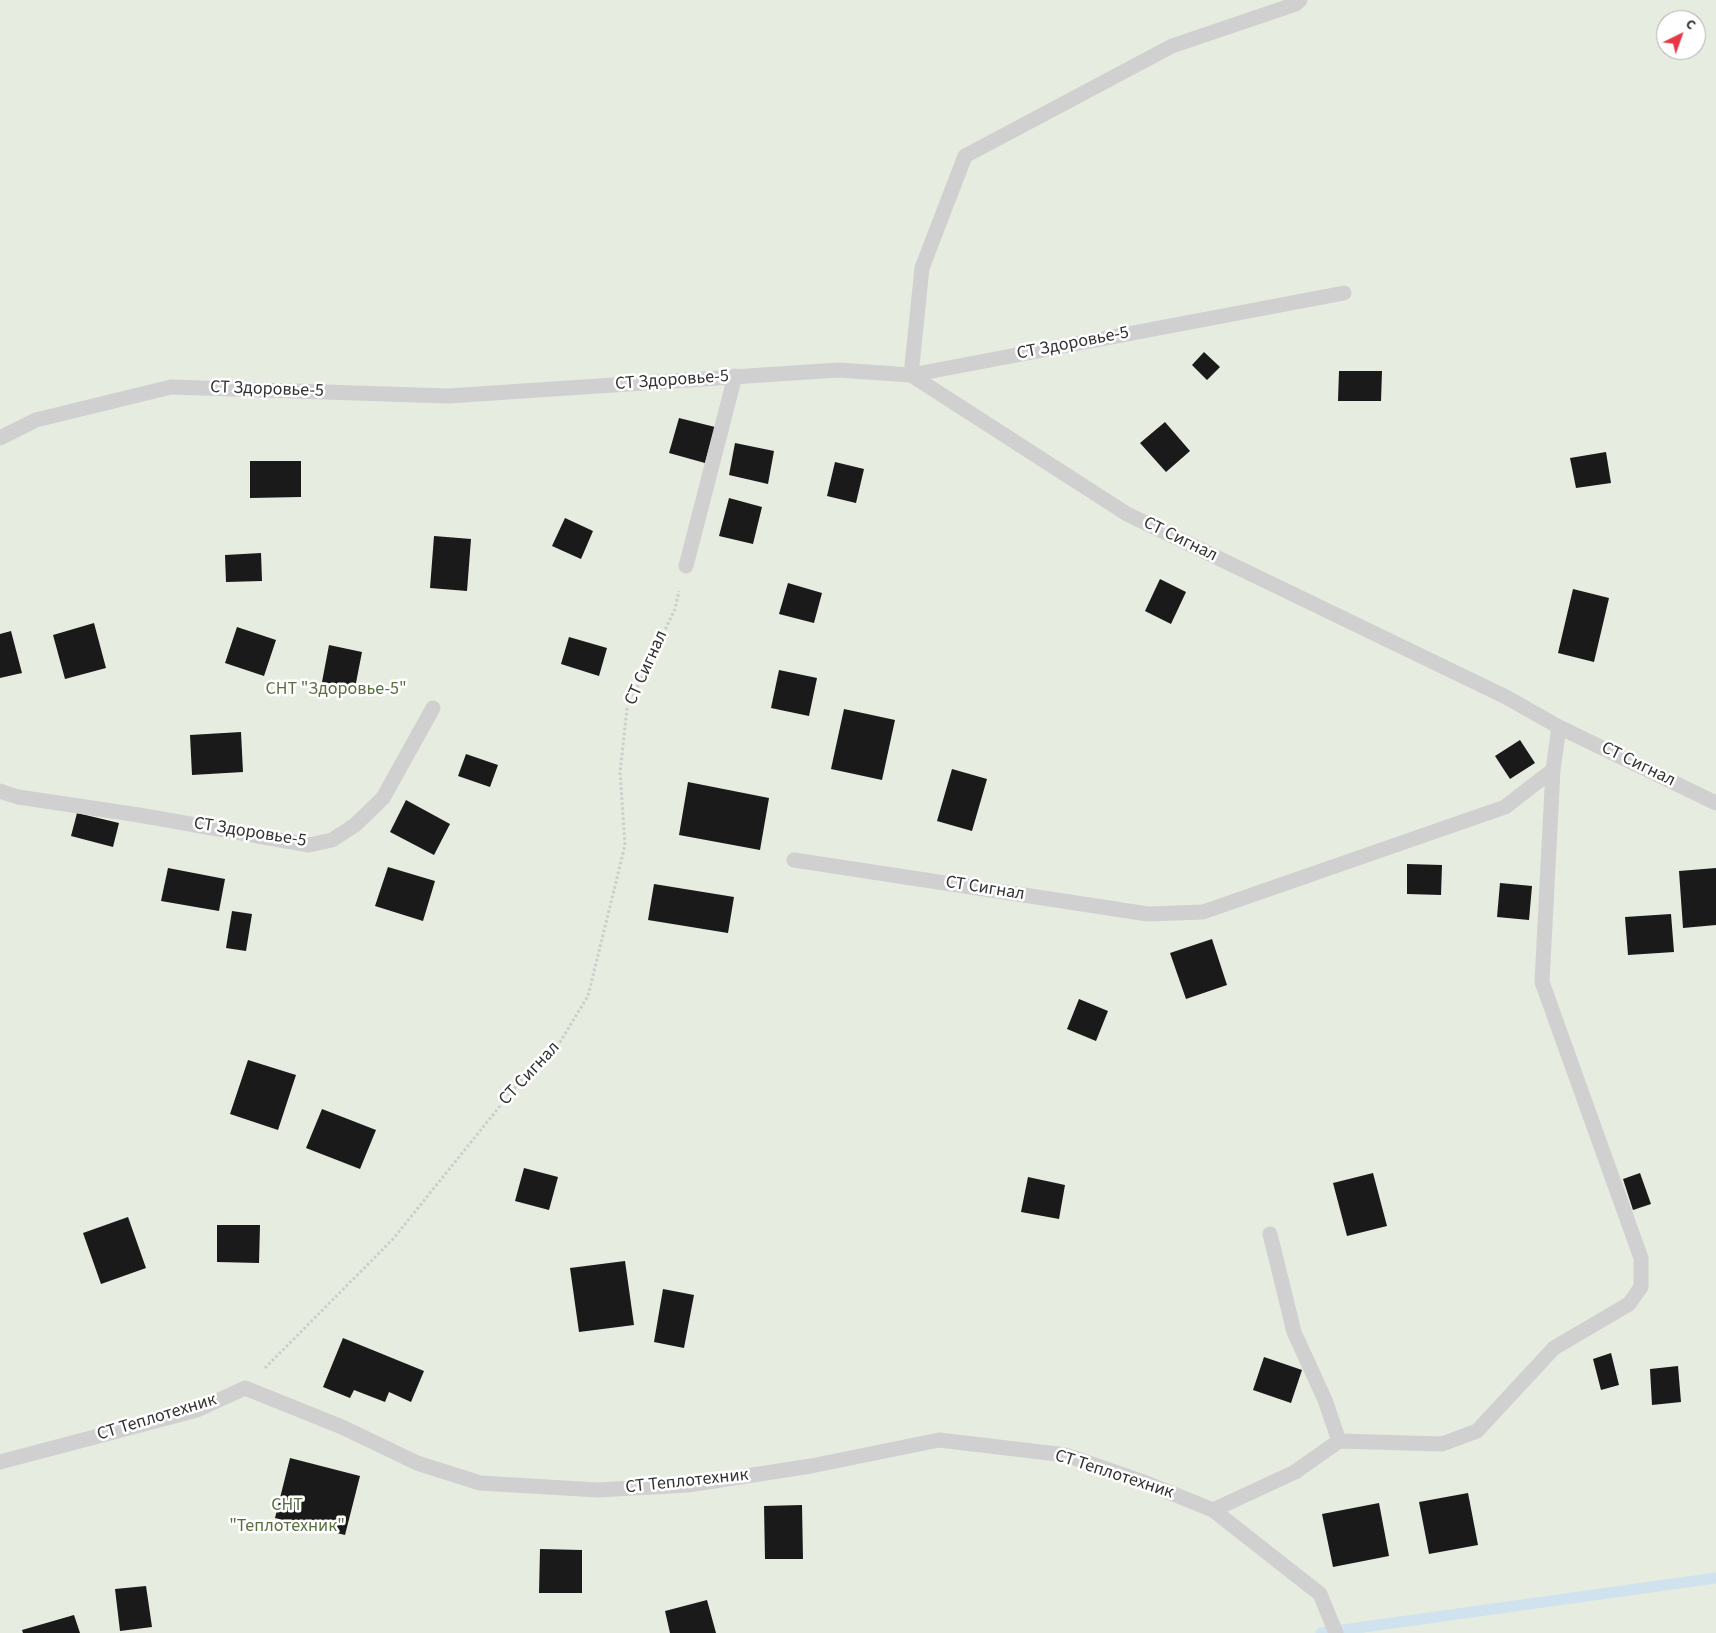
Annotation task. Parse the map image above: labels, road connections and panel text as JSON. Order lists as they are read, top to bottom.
{
  "streets": {
    "lane": ["СТ Здоровье-5", "СТ Сигнал", "СТ Теплотехник"]
  },
  "crossings": [
    ["СТ Здоровье-5", "СТ Сигнал"],
    ["СТ Сигнал", "СТ Теплотехник"]
  ],
  "parks": ["СНТ \"Здоровье-5\"", "СНТ \"Теплотехник\""],
  "north": "top right"
}
